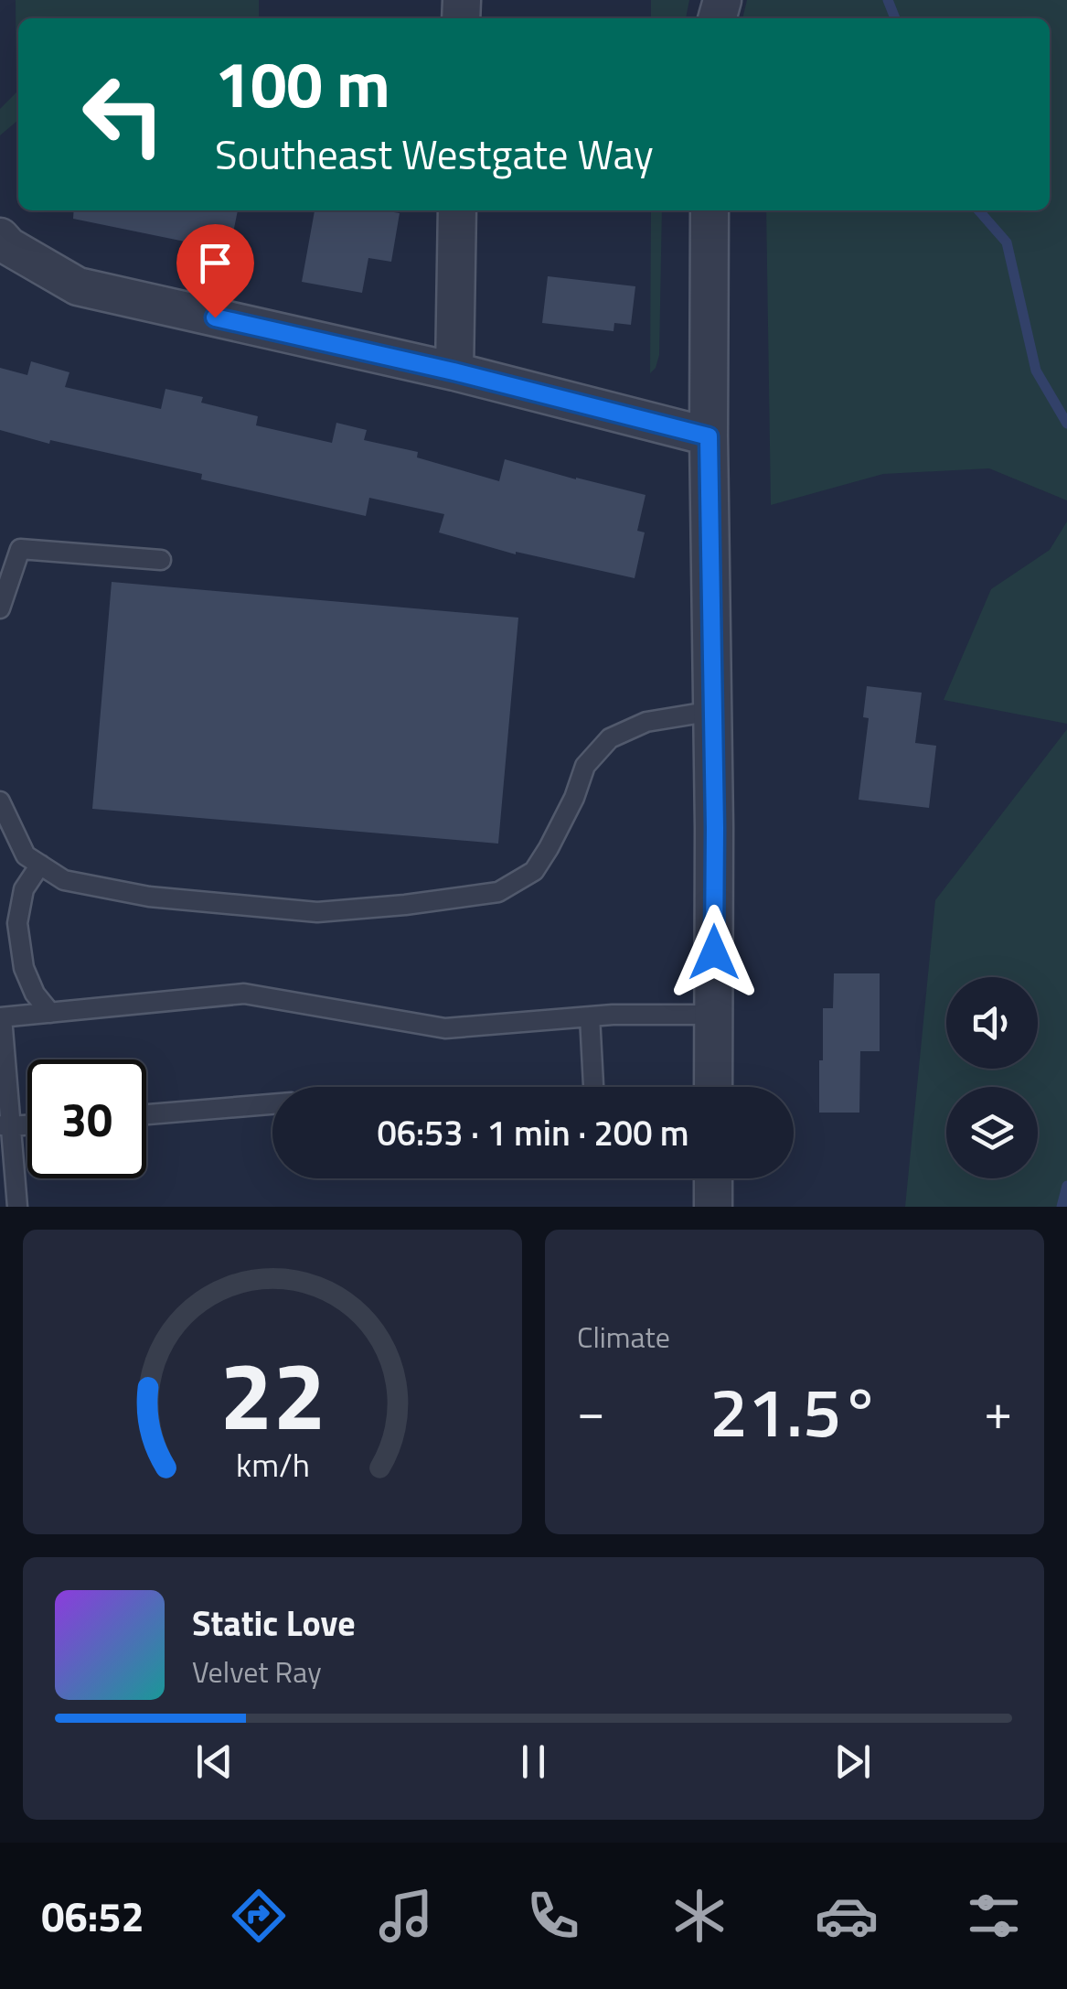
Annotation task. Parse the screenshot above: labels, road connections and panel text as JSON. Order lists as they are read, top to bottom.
{
  "page": {
    "turn": ["100 m", "Southeast Westgate Way"],
    "limit": "30",
    "trip": "06:53 · 1 min · 200 m",
    "tile": "Climate",
    "heat": ["−", "21.5°", "+"],
    "song": ["Static Love", "Velvet Ray"],
    "tabs": "06:52",
    "gauge": ["22", "km/h"]
  }
}
